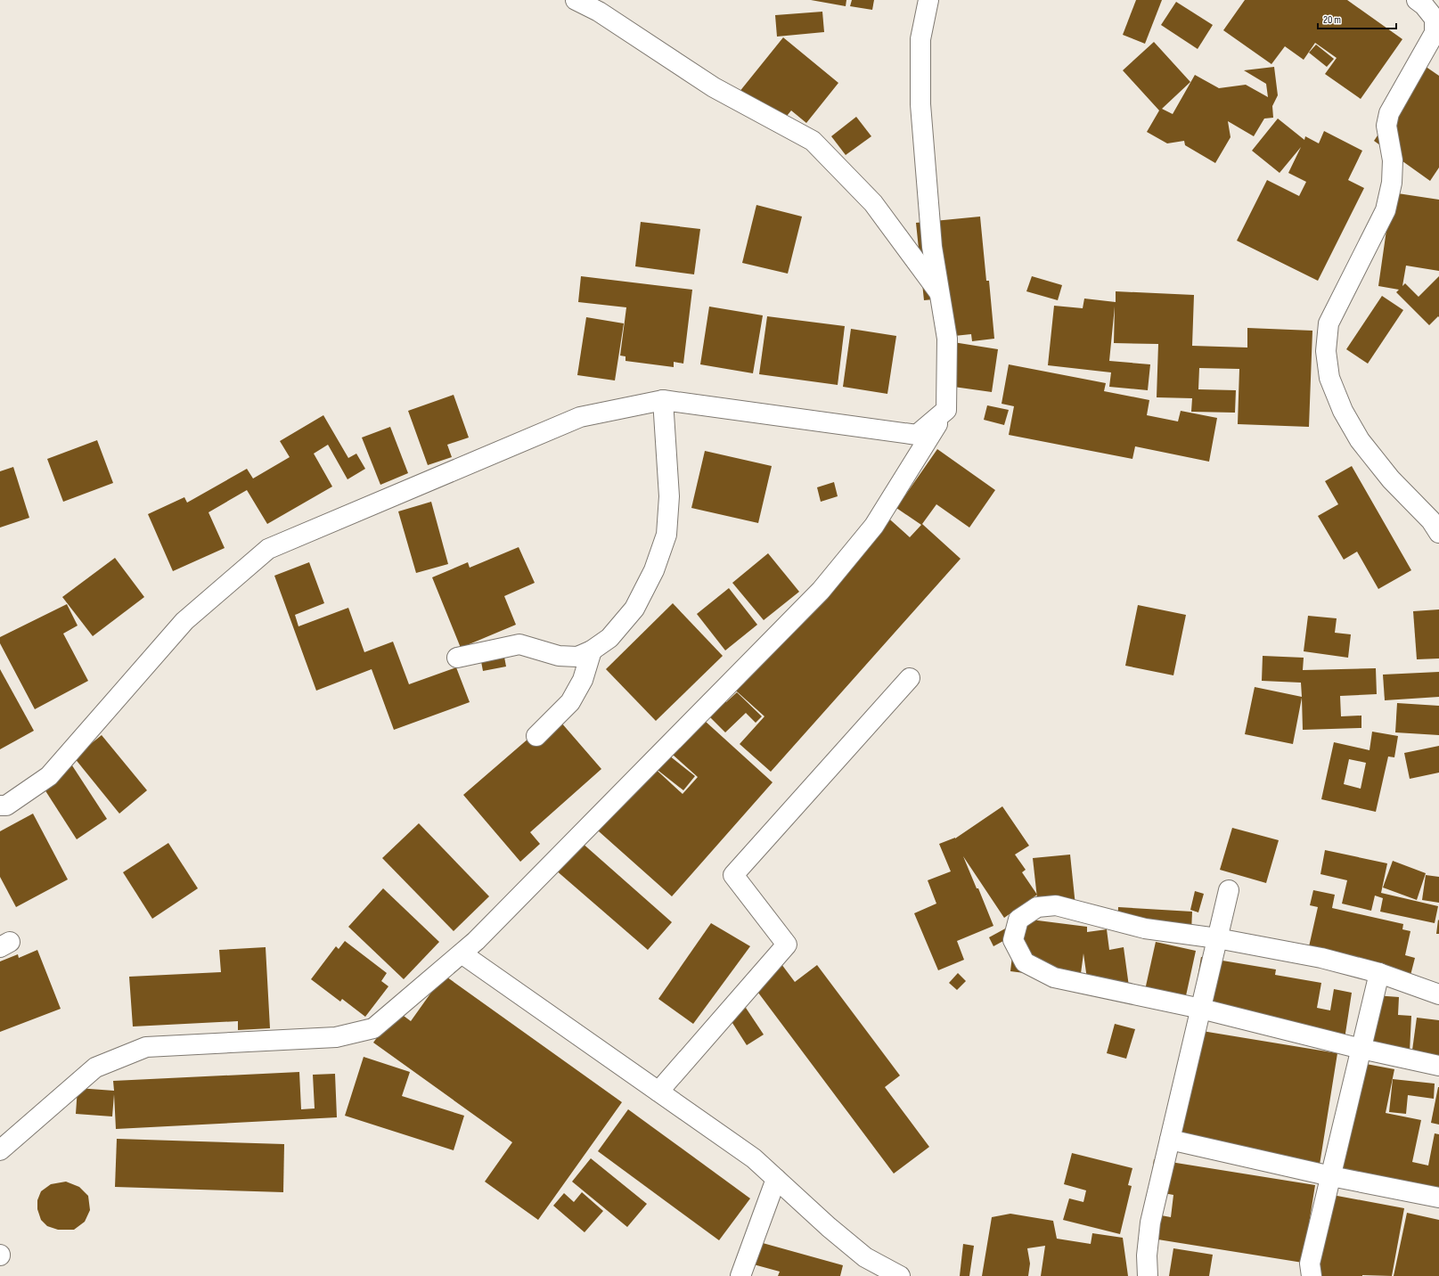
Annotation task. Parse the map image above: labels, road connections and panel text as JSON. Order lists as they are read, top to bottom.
{
  "scale_bar": "20 m"
}
